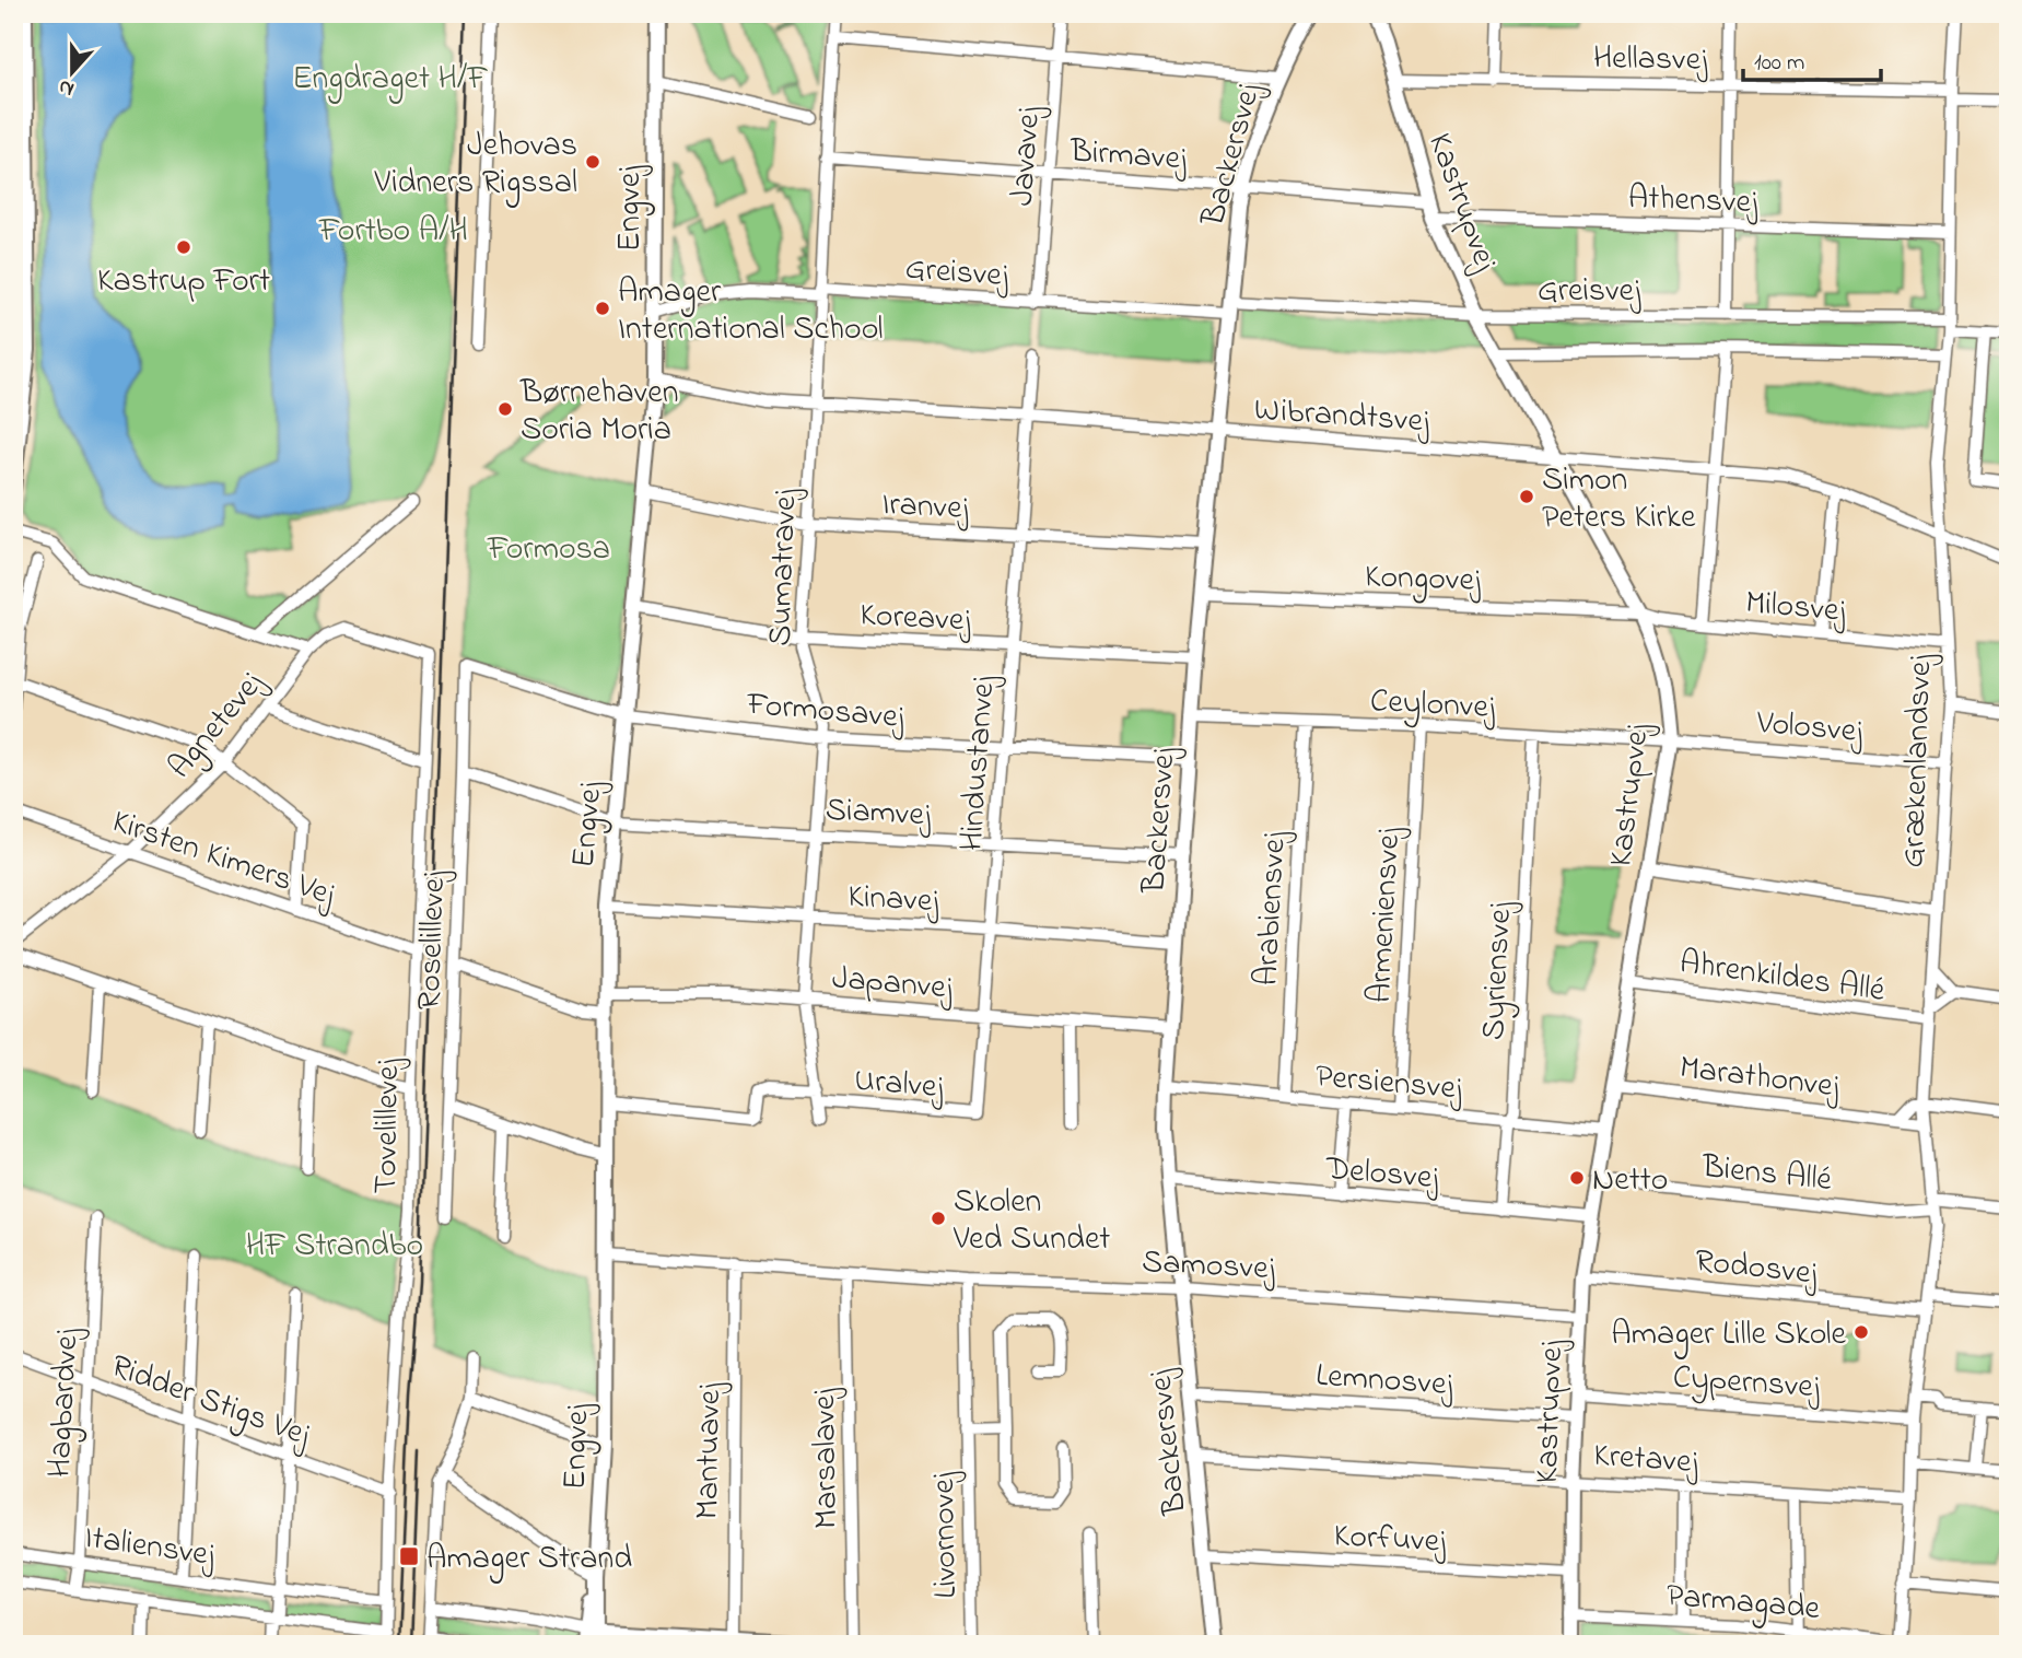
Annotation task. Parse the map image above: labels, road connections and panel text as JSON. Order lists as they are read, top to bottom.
{
  "streets": {
    "street": [
      "Hellasvej",
      "Birmavej",
      "Backersvej",
      "Javavej",
      "Athensvej",
      "Kastrupvej",
      "Engvej",
      "Greisvej",
      "Wibrandtsvej",
      "Iranvej",
      "Sumatravej",
      "Kongovej",
      "Milosvej",
      "Koreavej",
      "Ceylonvej",
      "Formosavej",
      "Agnetevej",
      "Volosvej",
      "Grækenlandsvej",
      "Hindustanvej",
      "Siamvej",
      "Kirsten Kimers Vej",
      "Kinavej",
      "Arabiensvej",
      "Armeniensvej",
      "Roselillevej",
      "Syriensvej",
      "Ahrenkildes Allé",
      "Japanvej",
      "Marathonvej",
      "Persiensvej",
      "Uralvej",
      "Tovelillevej",
      "Delosvej",
      "Biens Allé",
      "Samosvej",
      "Rodosvej",
      "Lemnosvej",
      "Cypernsvej",
      "Ridder Stigs Vej",
      "Hagbardvej",
      "Mantuavej",
      "Kretavej",
      "Marsalavej",
      "Livornovej",
      "Korfuvej",
      "Italiensvej",
      "Parmagade"
    ]
  },
  "crossings": [
    ["Hellasvej", "Kastrupvej"],
    ["Hellasvej", "Grækenlandsvej"],
    ["Birmavej", "Backersvej"],
    ["Birmavej", "Javavej"],
    ["Birmavej", "Kastrupvej"],
    ["Birmavej", "Sumatravej"],
    ["Backersvej", "Greisvej"],
    ["Backersvej", "Wibrandtsvej"],
    ["Backersvej", "Iranvej"],
    ["Backersvej", "Kongovej"],
    ["Backersvej", "Koreavej"],
    ["Backersvej", "Ceylonvej"],
    ["Backersvej", "Formosavej"],
    ["Backersvej", "Siamvej"],
    ["Backersvej", "Kinavej"],
    ["Backersvej", "Japanvej"],
    ["Backersvej", "Persiensvej"],
    ["Backersvej", "Delosvej"],
    ["Backersvej", "Samosvej"],
    ["Backersvej", "Lemnosvej"],
    ["Backersvej", "Kretavej"],
    ["Backersvej", "Korfuvej"],
    ["Javavej", "Greisvej"],
    ["Athensvej", "Kastrupvej"],
    ["Athensvej", "Grækenlandsvej"],
    ["Kastrupvej", "Greisvej"],
    ["Kastrupvej", "Wibrandtsvej"],
    ["Kastrupvej", "Kongovej"],
    ["Kastrupvej", "Milosvej"],
    ["Kastrupvej", "Ceylonvej"],
    ["Kastrupvej", "Volosvej"],
    ["Kastrupvej", "Ahrenkildes Allé"],
    ["Kastrupvej", "Marathonvej"],
    ["Kastrupvej", "Persiensvej"],
    ["Kastrupvej", "Delosvej"],
    ["Kastrupvej", "Biens Allé"],
    ["Kastrupvej", "Samosvej"],
    ["Kastrupvej", "Rodosvej"],
    ["Kastrupvej", "Lemnosvej"],
    ["Kastrupvej", "Cypernsvej"],
    ["Kastrupvej", "Kretavej"],
    ["Kastrupvej", "Korfuvej"],
    ["Kastrupvej", "Parmagade"],
    ["Engvej", "Greisvej"],
    ["Engvej", "Wibrandtsvej"],
    ["Engvej", "Iranvej"],
    ["Engvej", "Koreavej"],
    ["Engvej", "Formosavej"],
    ["Engvej", "Siamvej"],
    ["Engvej", "Kinavej"],
    ["Engvej", "Japanvej"],
    ["Engvej", "Samosvej"],
    ["Greisvej", "Sumatravej"],
    ["Greisvej", "Grækenlandsvej"],
    ["Wibrandtsvej", "Sumatravej"],
    ["Wibrandtsvej", "Grækenlandsvej"],
    ["Wibrandtsvej", "Hindustanvej"],
    ["Iranvej", "Sumatravej"],
    ["Iranvej", "Hindustanvej"],
    ["Sumatravej", "Koreavej"],
    ["Sumatravej", "Formosavej"],
    ["Sumatravej", "Siamvej"],
    ["Sumatravej", "Kinavej"],
    ["Sumatravej", "Japanvej"],
    ["Sumatravej", "Uralvej"],
    ["Kongovej", "Milosvej"],
    ["Milosvej", "Grækenlandsvej"],
    ["Koreavej", "Hindustanvej"],
    ["Ceylonvej", "Volosvej"],
    ["Ceylonvej", "Arabiensvej"],
    ["Ceylonvej", "Armeniensvej"],
    ["Ceylonvej", "Syriensvej"],
    ["Formosavej", "Hindustanvej"],
    ["Formosavej", "Roselillevej"],
    ["Agnetevej", "Kirsten Kimers Vej"],
    ["Agnetevej", "Tovelillevej"],
    ["Volosvej", "Grækenlandsvej"],
    ["Grækenlandsvej", "Ahrenkildes Allé"],
    ["Grækenlandsvej", "Marathonvej"],
    ["Grækenlandsvej", "Biens Allé"],
    ["Grækenlandsvej", "Rodosvej"],
    ["Grækenlandsvej", "Cypernsvej"],
    ["Grækenlandsvej", "Kretavej"],
    ["Grækenlandsvej", "Parmagade"],
    ["Hindustanvej", "Siamvej"],
    ["Hindustanvej", "Kinavej"],
    ["Hindustanvej", "Japanvej"],
    ["Hindustanvej", "Uralvej"],
    ["Siamvej", "Roselillevej"],
    ["Kirsten Kimers Vej", "Tovelillevej"],
    ["Arabiensvej", "Persiensvej"],
    ["Armeniensvej", "Persiensvej"],
    ["Syriensvej", "Persiensvej"],
    ["Syriensvej", "Delosvej"],
    ["Tovelillevej", "Ridder Stigs Vej"],
    ["Tovelillevej", "Italiensvej"],
    ["Samosvej", "Mantuavej"],
    ["Samosvej", "Marsalavej"],
    ["Samosvej", "Livornovej"],
    ["Ridder Stigs Vej", "Hagbardvej"],
    ["Hagbardvej", "Italiensvej"]
  ],
  "parks": [
    "Engdraget H/F",
    "Fortbo A/H",
    "Formosa",
    "HF Strandbo"
  ],
  "places": {
    "other": [
      "Jehovas Vidners Rigssal",
      "Kastrup Fort",
      "Amager International School",
      "Børnehaven Soria Moria",
      "Simon Peters Kirke",
      "Netto",
      "Skolen Ved Sundet",
      "Amager Lille Skole"
    ],
    "transit": ["Amager Strand"]
  },
  "scale_bar": "100 m",
  "north": "bottom"
}
